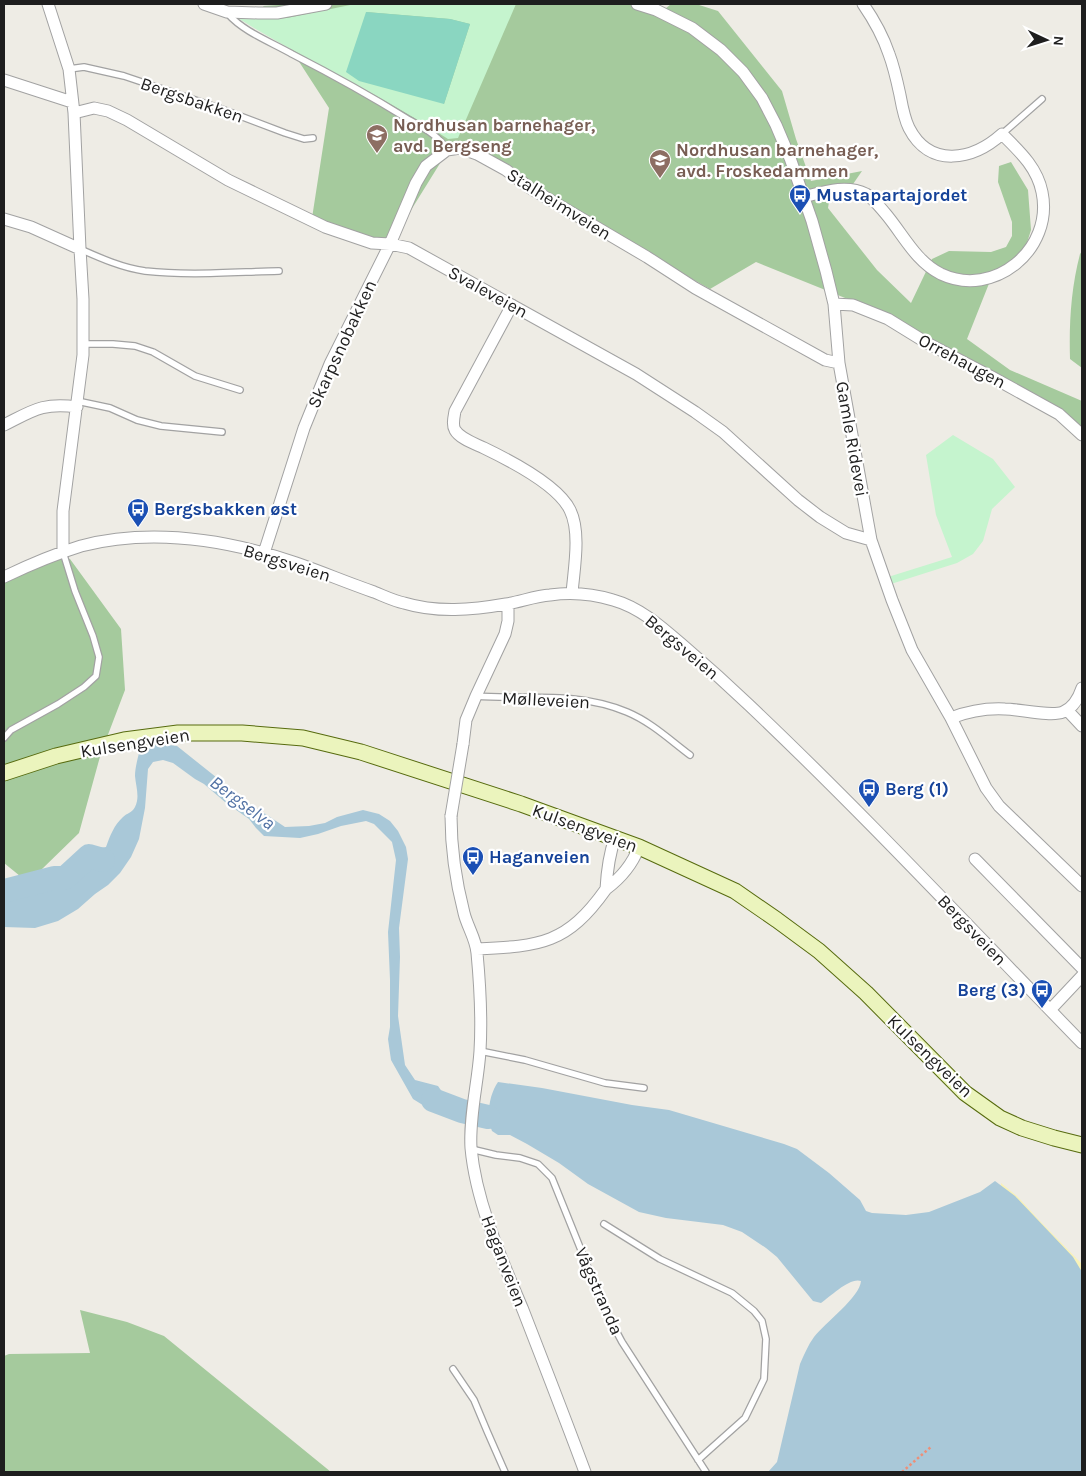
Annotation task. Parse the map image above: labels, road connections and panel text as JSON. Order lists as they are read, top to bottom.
{
  "streets": {
    "main road": ["Kulsengveien"],
    "street": [
      "Stalheimveien",
      "Svaleveien",
      "Skarpsnobakken",
      "Orrehaugen",
      "Gamle Ridevei",
      "Bergsveien",
      "Haganveien"
    ],
    "lane": ["Bergsbakken", "Mølleveien", "Vågstranda"]
  },
  "crossings": [
    ["Stalheimveien", "Skarpsnobakken"],
    ["Stalheimveien", "Gamle Ridevei"],
    ["Svaleveien", "Skarpsnobakken"],
    ["Svaleveien", "Gamle Ridevei"],
    ["Skarpsnobakken", "Bergsveien"],
    ["Orrehaugen", "Gamle Ridevei"],
    ["Bergsveien", "Haganveien"],
    ["Mølleveien", "Haganveien"],
    ["Haganveien", "Vågstranda"]
  ],
  "water": ["Bergselva"],
  "places": {
    "school or university": ["Nordhusan barnehager, avd. Bergseng", "Nordhusan barnehager, avd. Froskedammen"],
    "bus stop": [
      "Mustapartajordet",
      "Bergsbakken øst",
      "Berg (1)",
      "Haganveien",
      "Berg (3)"
    ]
  },
  "north": "right"
}
